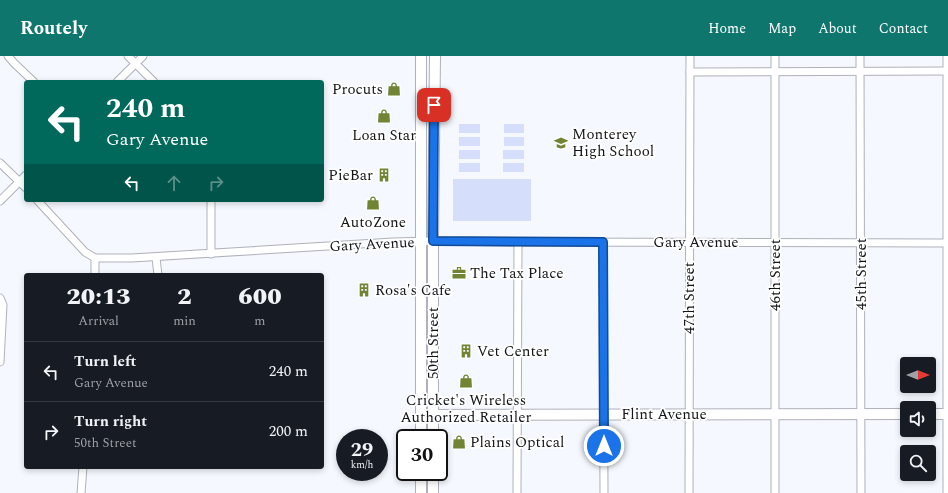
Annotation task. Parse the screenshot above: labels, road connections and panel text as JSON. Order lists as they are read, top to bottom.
{
  "streets": {
    "main road": ["50th Street", "Flint Avenue"],
    "street": [
      "Gary Avenue",
      "45th Street",
      "46th Street",
      "47th Street"
    ]
  },
  "crossings": [
    ["Gary Avenue", "45th Street"],
    ["Gary Avenue", "46th Street"],
    ["Gary Avenue", "47th Street"],
    ["Gary Avenue", "50th Street"],
    ["45th Street", "Flint Avenue"],
    ["46th Street", "Flint Avenue"],
    ["47th Street", "Flint Avenue"],
    ["50th Street", "Flint Avenue"]
  ],
  "places": {
    "shop": [
      "Procuts",
      "Loan Star",
      "AutoZone",
      "Cricket's Wireless Authorized Retailer",
      "Plains Optical"
    ],
    "school or university": ["Monterey High School"],
    "building": ["PieBar", "Rosa's Cafe", "Vet Center"],
    "office": ["The Tax Place"]
  },
  "north": "right",
  "page": {
    "header": "Routely",
    "nav": [
      "Home",
      "Map",
      "About",
      "Contact"
    ],
    "turn": ["240 m", "Gary Avenue"],
    "eta": [
      "20:13",
      "Arrival",
      "2",
      "min",
      "600",
      "m"
    ],
    "list": [
      {
        "name": "Turn left",
        "note": "Gary Avenue",
        "value": "240 m"
      },
      {
        "name": "Turn right",
        "note": "50th Street",
        "value": "200 m"
      }
    ],
    "speed": "29 km/h",
    "limit": "30"
  }
}
